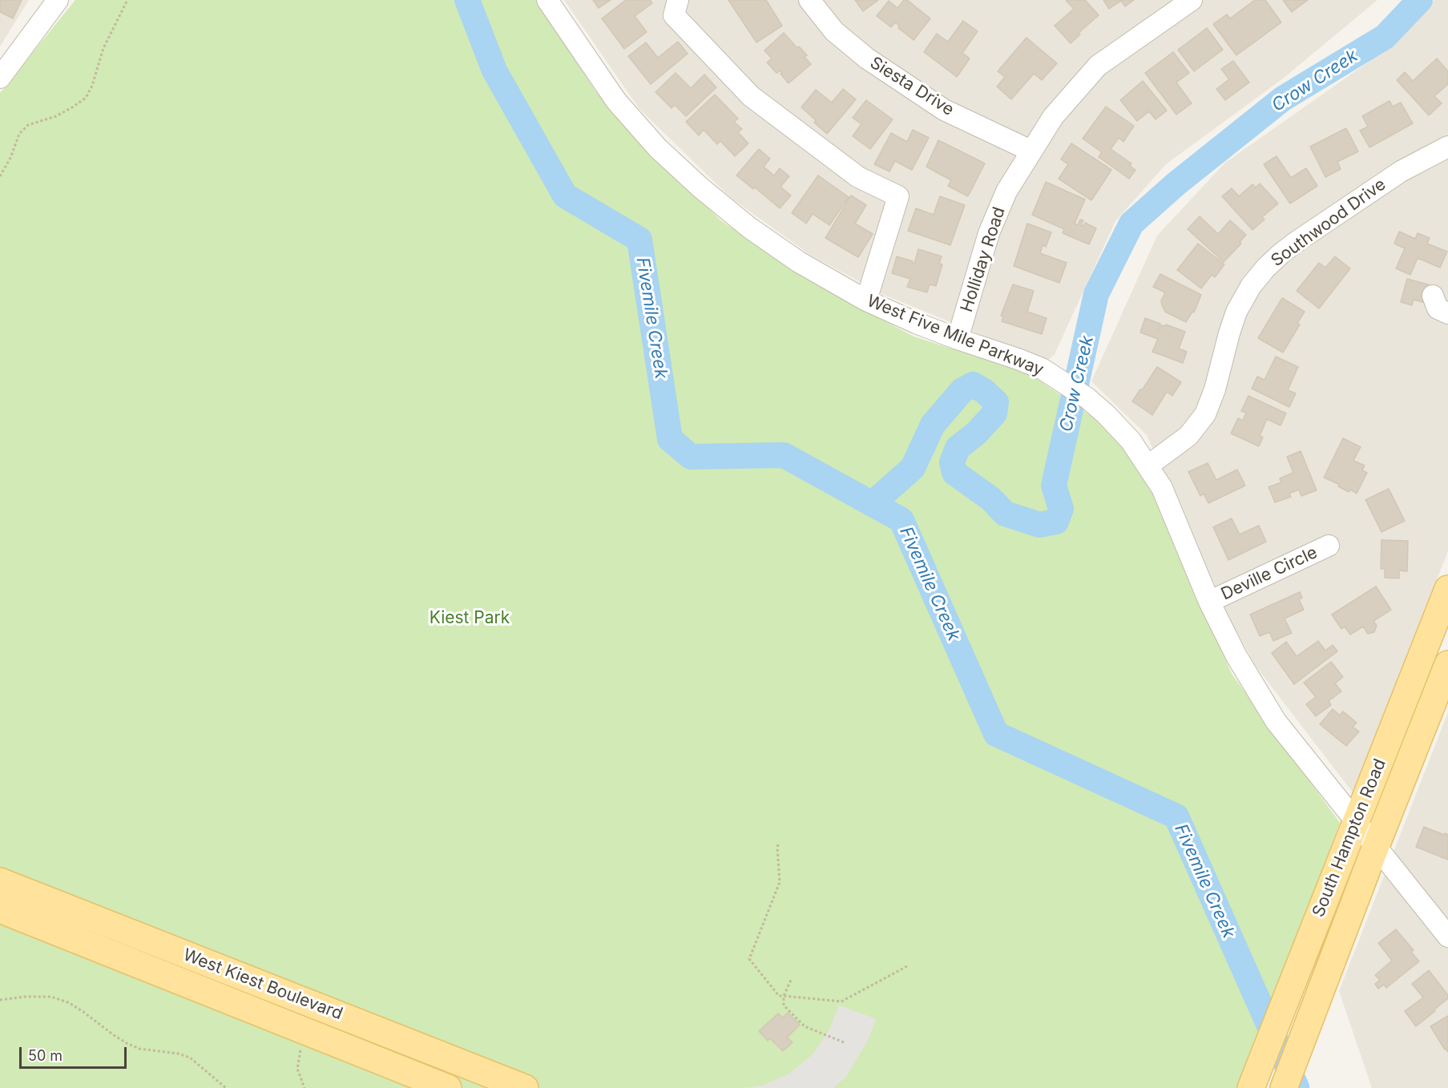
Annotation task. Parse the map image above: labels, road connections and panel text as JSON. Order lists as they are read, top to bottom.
{
  "streets": {
    "main road": ["South Hampton Road", "West Kiest Boulevard"],
    "street": [
      "Siesta Drive",
      "Southwood Drive",
      "Holliday Road",
      "West Five Mile Parkway",
      "Deville Circle"
    ]
  },
  "crossings": [
    ["Siesta Drive", "Holliday Road"],
    ["Southwood Drive", "West Five Mile Parkway"],
    ["Holliday Road", "West Five Mile Parkway"],
    ["West Five Mile Parkway", "Deville Circle"],
    ["West Five Mile Parkway", "South Hampton Road"]
  ],
  "water": ["Crow Creek", "Fivemile Creek"],
  "parks": ["Kiest Park"],
  "scale_bar": "50 m"
}
